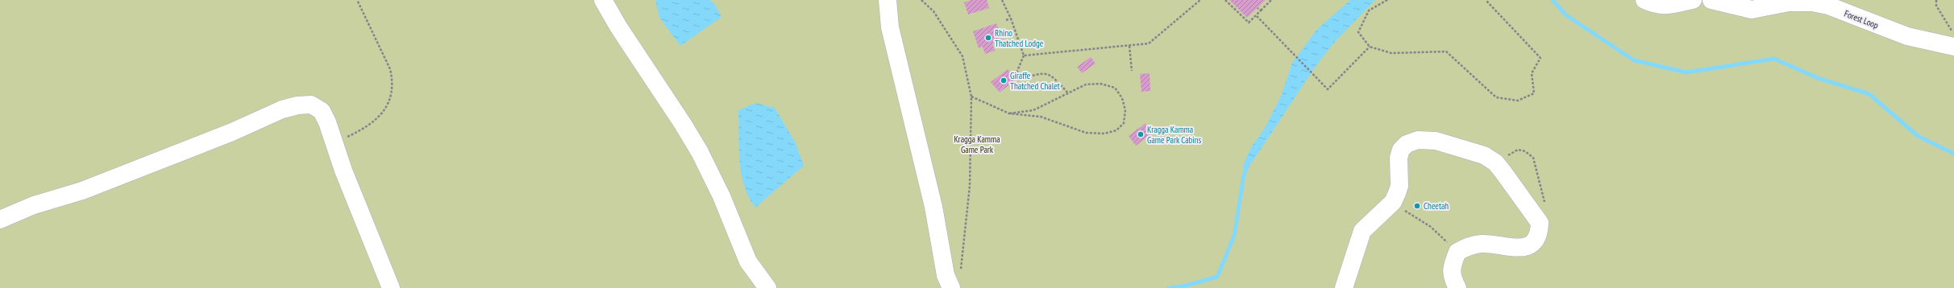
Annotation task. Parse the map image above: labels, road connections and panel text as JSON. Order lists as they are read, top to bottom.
{
  "streets": {
    "lane": ["Forest Loop"]
  },
  "parks": ["Kragga Kamma Game Park"],
  "places": [
    "Rhino Thatched Lodge",
    "Giraffe Thatched Chalet",
    "Kragga Kamma Game Park Cabins",
    "Cheetah"
  ]
}
